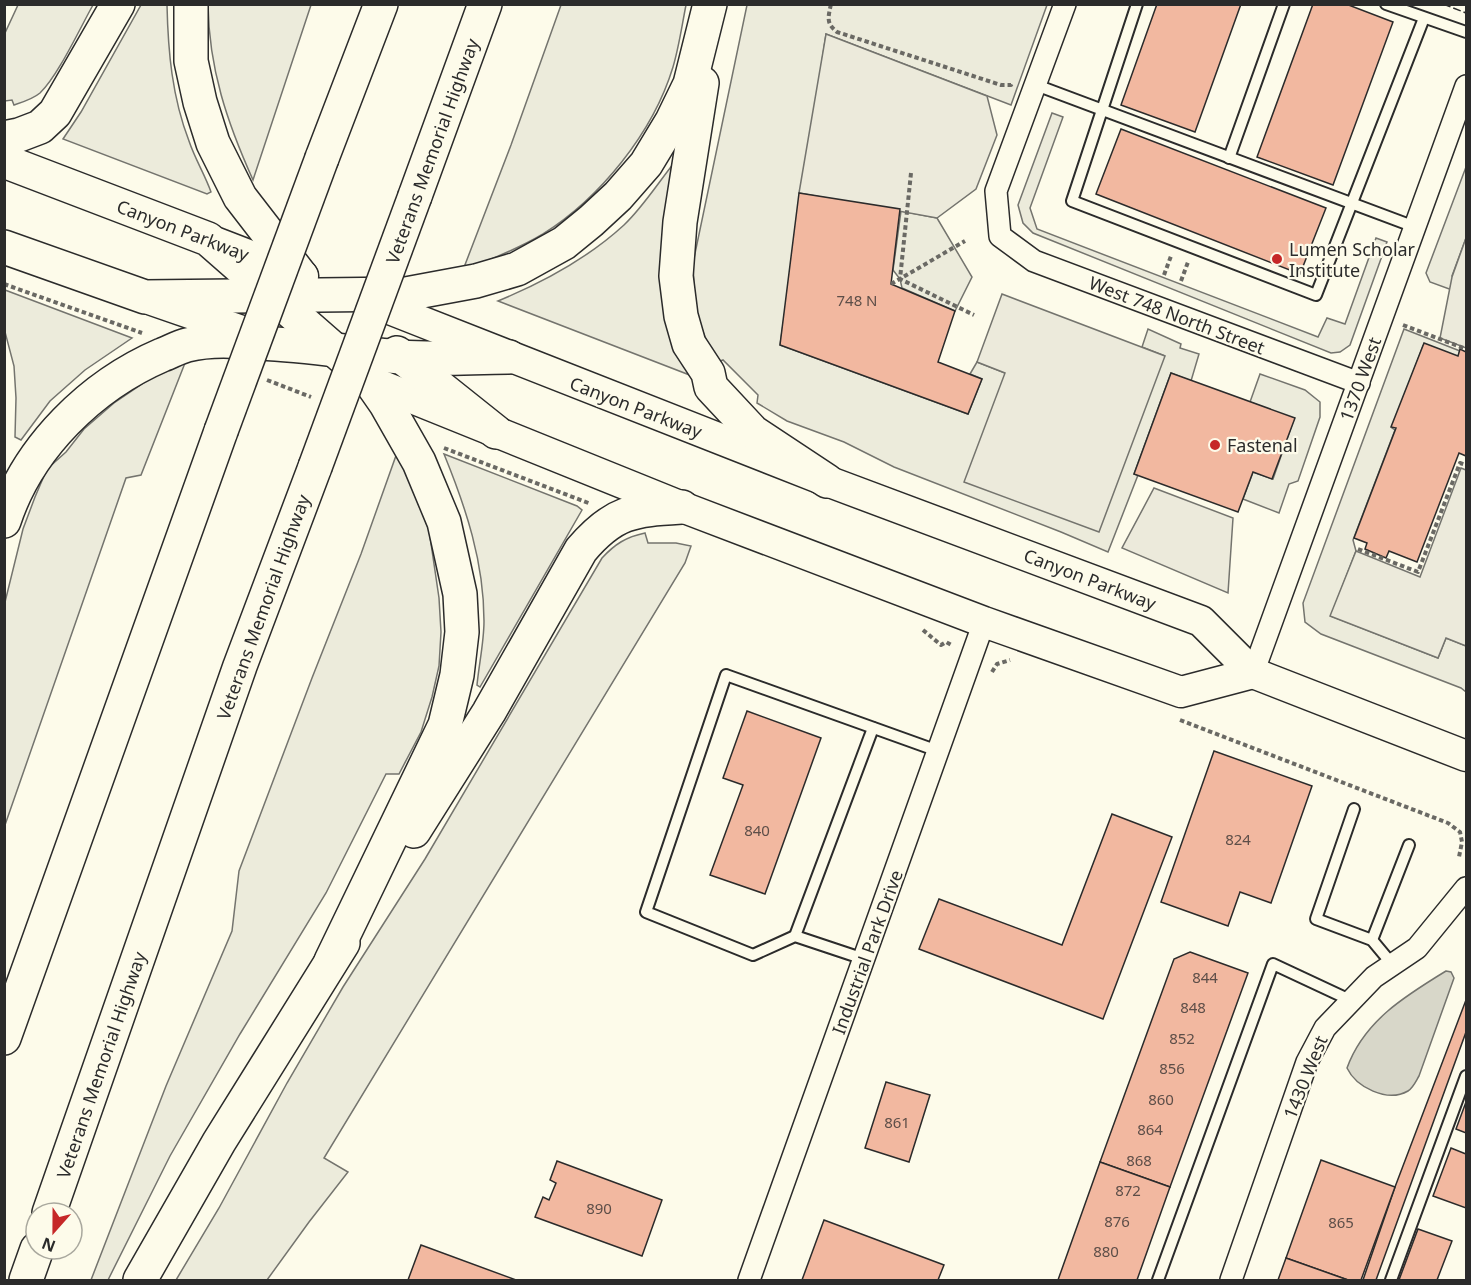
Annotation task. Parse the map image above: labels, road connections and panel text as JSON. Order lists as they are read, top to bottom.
{
  "streets": {
    "highway": ["Veterans Memorial Highway", "Canyon Parkway"],
    "street": [
      "West 748 North Street",
      "1370 West",
      "Industrial Park Drive",
      "1430 West"
    ]
  },
  "crossings": [
    ["Canyon Parkway", "1370 West"],
    ["West 748 North Street", "1370 West"]
  ],
  "places": ["Lumen Scholar Institute", "Fastenal"],
  "house_numbers": [
    "748 N",
    "840",
    "824",
    "844",
    "848",
    "852",
    "856",
    "860",
    "861",
    "864",
    "868",
    "872",
    "890",
    "876",
    "865",
    "880"
  ],
  "north": "bottom"
}
